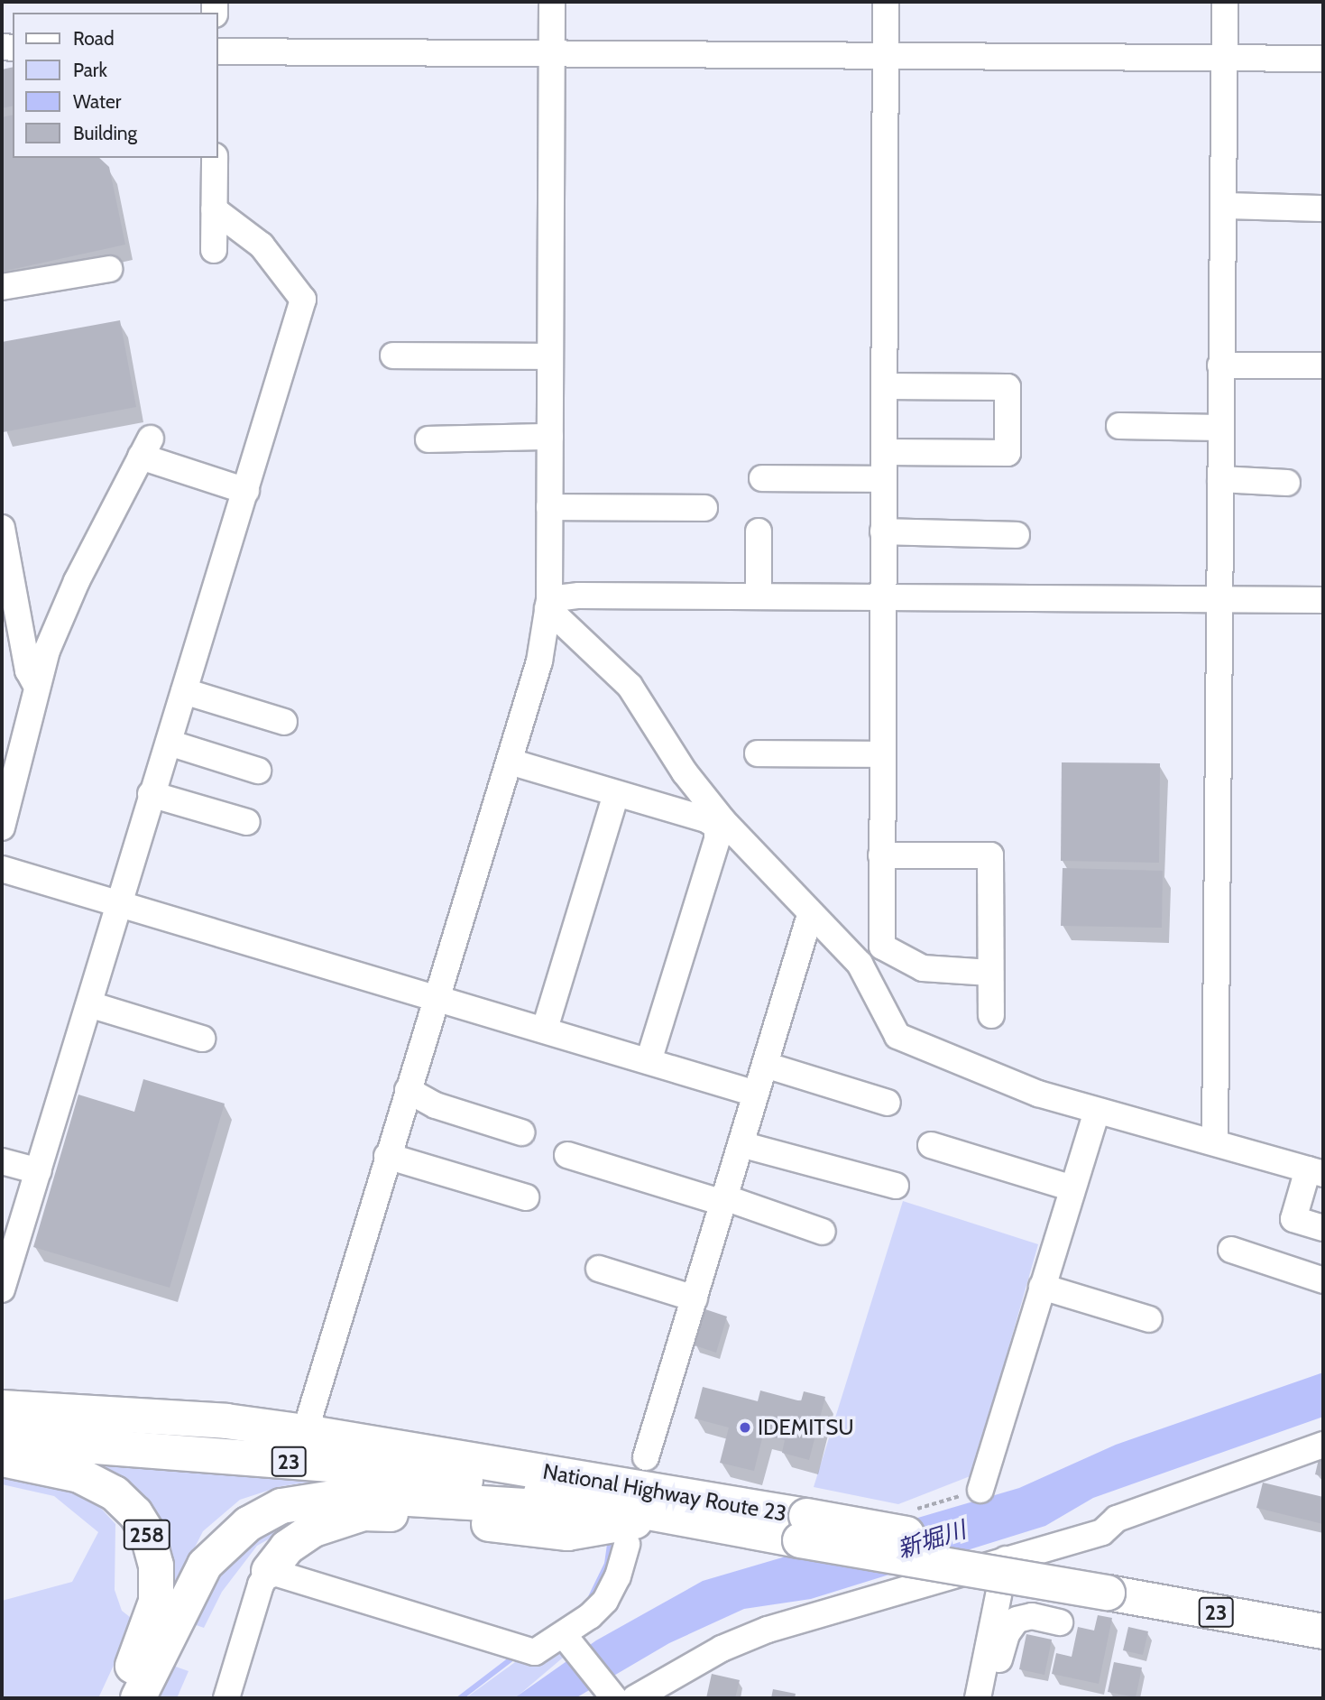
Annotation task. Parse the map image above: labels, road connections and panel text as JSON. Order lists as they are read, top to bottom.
{
  "streets": {
    "highway": ["23", "National Highway Route 23", "258"]
  },
  "water": ["新堀川"],
  "places": ["IDEMITSU"],
  "legend": [
    "Road",
    "Park",
    "Water",
    "Building"
  ]
}
